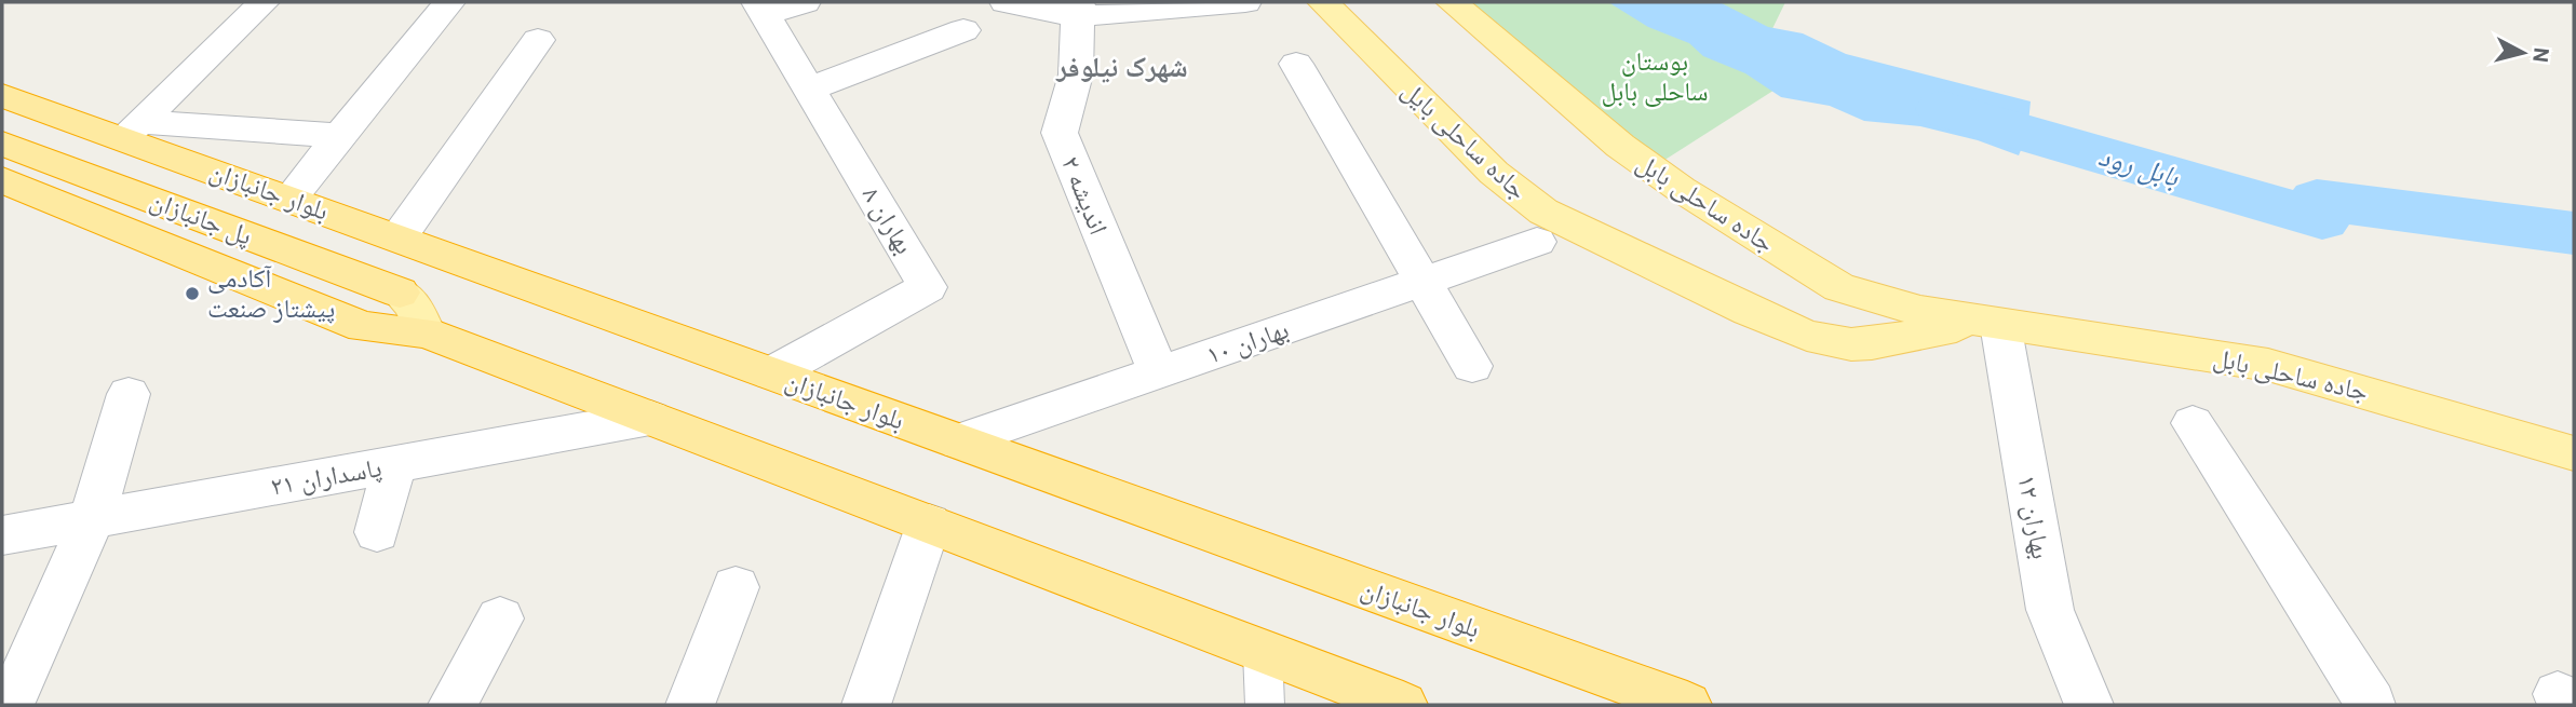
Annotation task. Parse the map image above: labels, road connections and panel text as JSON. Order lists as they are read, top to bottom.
{
  "streets": {
    "highway": ["بلوار جانبازان", "پل جانبازان"],
    "main road": ["جاده ساحلی بایل", "جاده ساحلی بابل"],
    "street": [
      "اندیشه ۲",
      "بهاران ۸",
      "بهاران ۱۰",
      "پاسداران ۲۱",
      "بهاران ۱۲"
    ]
  },
  "crossings": [
    ["جاده ساحلی بایل", "جاده ساحلی بابل"],
    ["بلوار جانبازان", "بهاران ۸"],
    ["بلوار جانبازان", "بهاران ۱۰"],
    ["اندیشه ۲", "بهاران ۱۰"],
    ["جاده ساحلی بابل", "بهاران ۱۲"]
  ],
  "districts": ["شهرک نیلوفر"],
  "water": ["بابل رود"],
  "parks": ["بوستان ساحلی بابل"],
  "places": ["آکادمی پیشتاز صنعت"],
  "north": "right"
}
